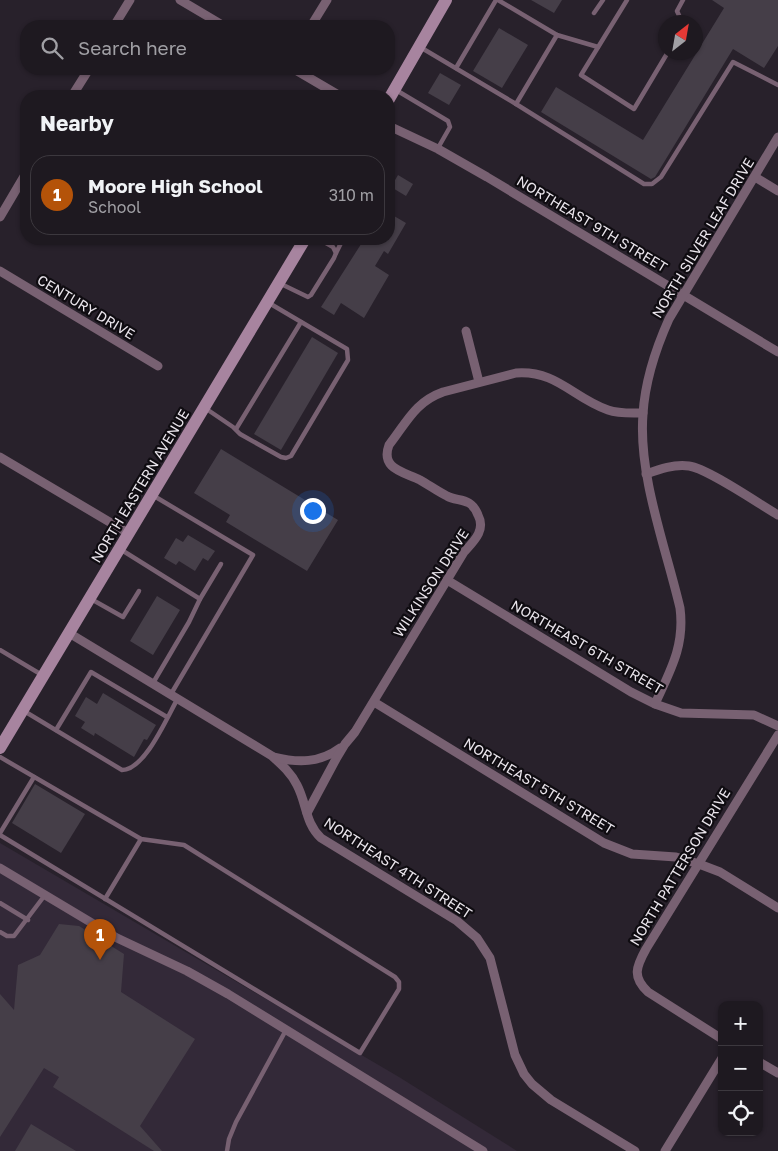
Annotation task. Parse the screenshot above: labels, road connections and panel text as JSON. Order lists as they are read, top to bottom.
{
  "streets": {
    "main road": ["NORTH EASTERN AVENUE"],
    "street": [
      "NORTHEAST 9TH STREET",
      "NORTH SILVER LEAF DRIVE",
      "CENTURY DRIVE",
      "WILKINSON DRIVE",
      "NORTHEAST 6TH STREET",
      "NORTHEAST 5TH STREET",
      "NORTH PATTERSON DRIVE",
      "NORTHEAST 4TH STREET"
    ]
  },
  "crossings": [
    ["NORTHEAST 9TH STREET", "NORTH SILVER LEAF DRIVE"],
    ["NORTH SILVER LEAF DRIVE", "WILKINSON DRIVE"],
    ["NORTH SILVER LEAF DRIVE", "NORTHEAST 6TH STREET"],
    ["NORTH EASTERN AVENUE", "NORTHEAST 4TH STREET"],
    ["WILKINSON DRIVE", "NORTHEAST 6TH STREET"],
    ["WILKINSON DRIVE", "NORTHEAST 5TH STREET"],
    ["WILKINSON DRIVE", "NORTHEAST 4TH STREET"],
    ["NORTHEAST 5TH STREET", "NORTH PATTERSON DRIVE"]
  ],
  "north": "top right",
  "page": {
    "search": "Search here",
    "heading": "Nearby",
    "list": [
      {
        "mark": "1",
        "name": "Moore High School",
        "note": "School",
        "value": "310 m"
      }
    ],
    "pins": "1",
    "map_buttons": ["+", "−"]
  }
}
